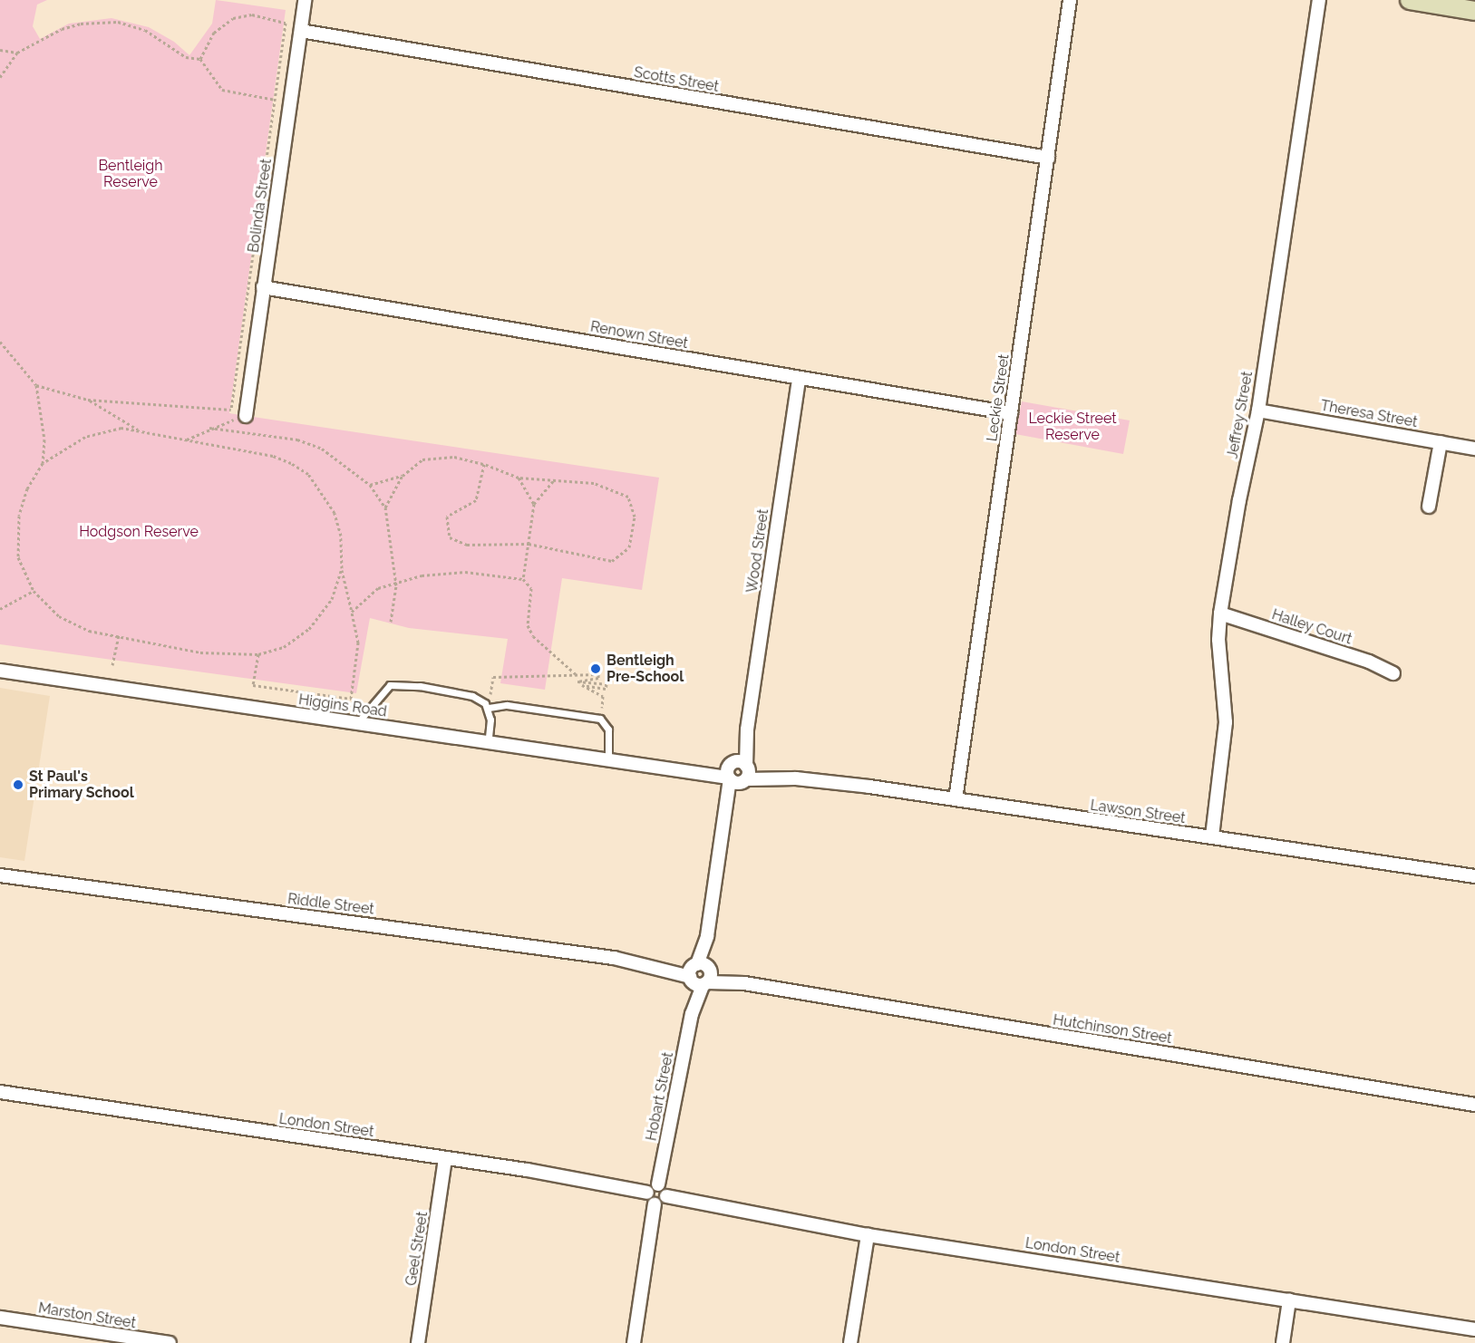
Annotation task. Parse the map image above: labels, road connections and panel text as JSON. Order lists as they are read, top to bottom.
{
  "streets": {
    "street": [
      "Scotts Street",
      "Bolinda Street",
      "Renown Street",
      "Leckie Street",
      "Theresa Street",
      "Jeffrey Street",
      "Wood Street",
      "Halley Court",
      "Higgins Road",
      "Lawson Street",
      "Riddle Street",
      "Hutchinson Street",
      "Hobart Street",
      "London Street",
      "Geel Street",
      "Marston Street"
    ]
  },
  "crossings": [
    ["Scotts Street", "Bolinda Street"],
    ["Scotts Street", "Leckie Street"],
    ["Bolinda Street", "Renown Street"],
    ["Renown Street", "Leckie Street"],
    ["Renown Street", "Wood Street"],
    ["Leckie Street", "Lawson Street"],
    ["Theresa Street", "Jeffrey Street"],
    ["Jeffrey Street", "Halley Court"],
    ["Jeffrey Street", "Lawson Street"],
    ["Wood Street", "Higgins Road"],
    ["Wood Street", "Lawson Street"],
    ["Wood Street", "Hobart Street"],
    ["Higgins Road", "Lawson Street"],
    ["Higgins Road", "Hobart Street"],
    ["Lawson Street", "Hobart Street"],
    ["Riddle Street", "Hutchinson Street"],
    ["Riddle Street", "Hobart Street"],
    ["Hutchinson Street", "Hobart Street"],
    ["Hobart Street", "London Street"],
    ["London Street", "Geel Street"]
  ],
  "parks": ["Bentleigh Reserve", "Leckie Street Reserve", "Hodgson Reserve"],
  "places": ["Bentleigh Pre-School", "St Paul's Primary School"]
}
